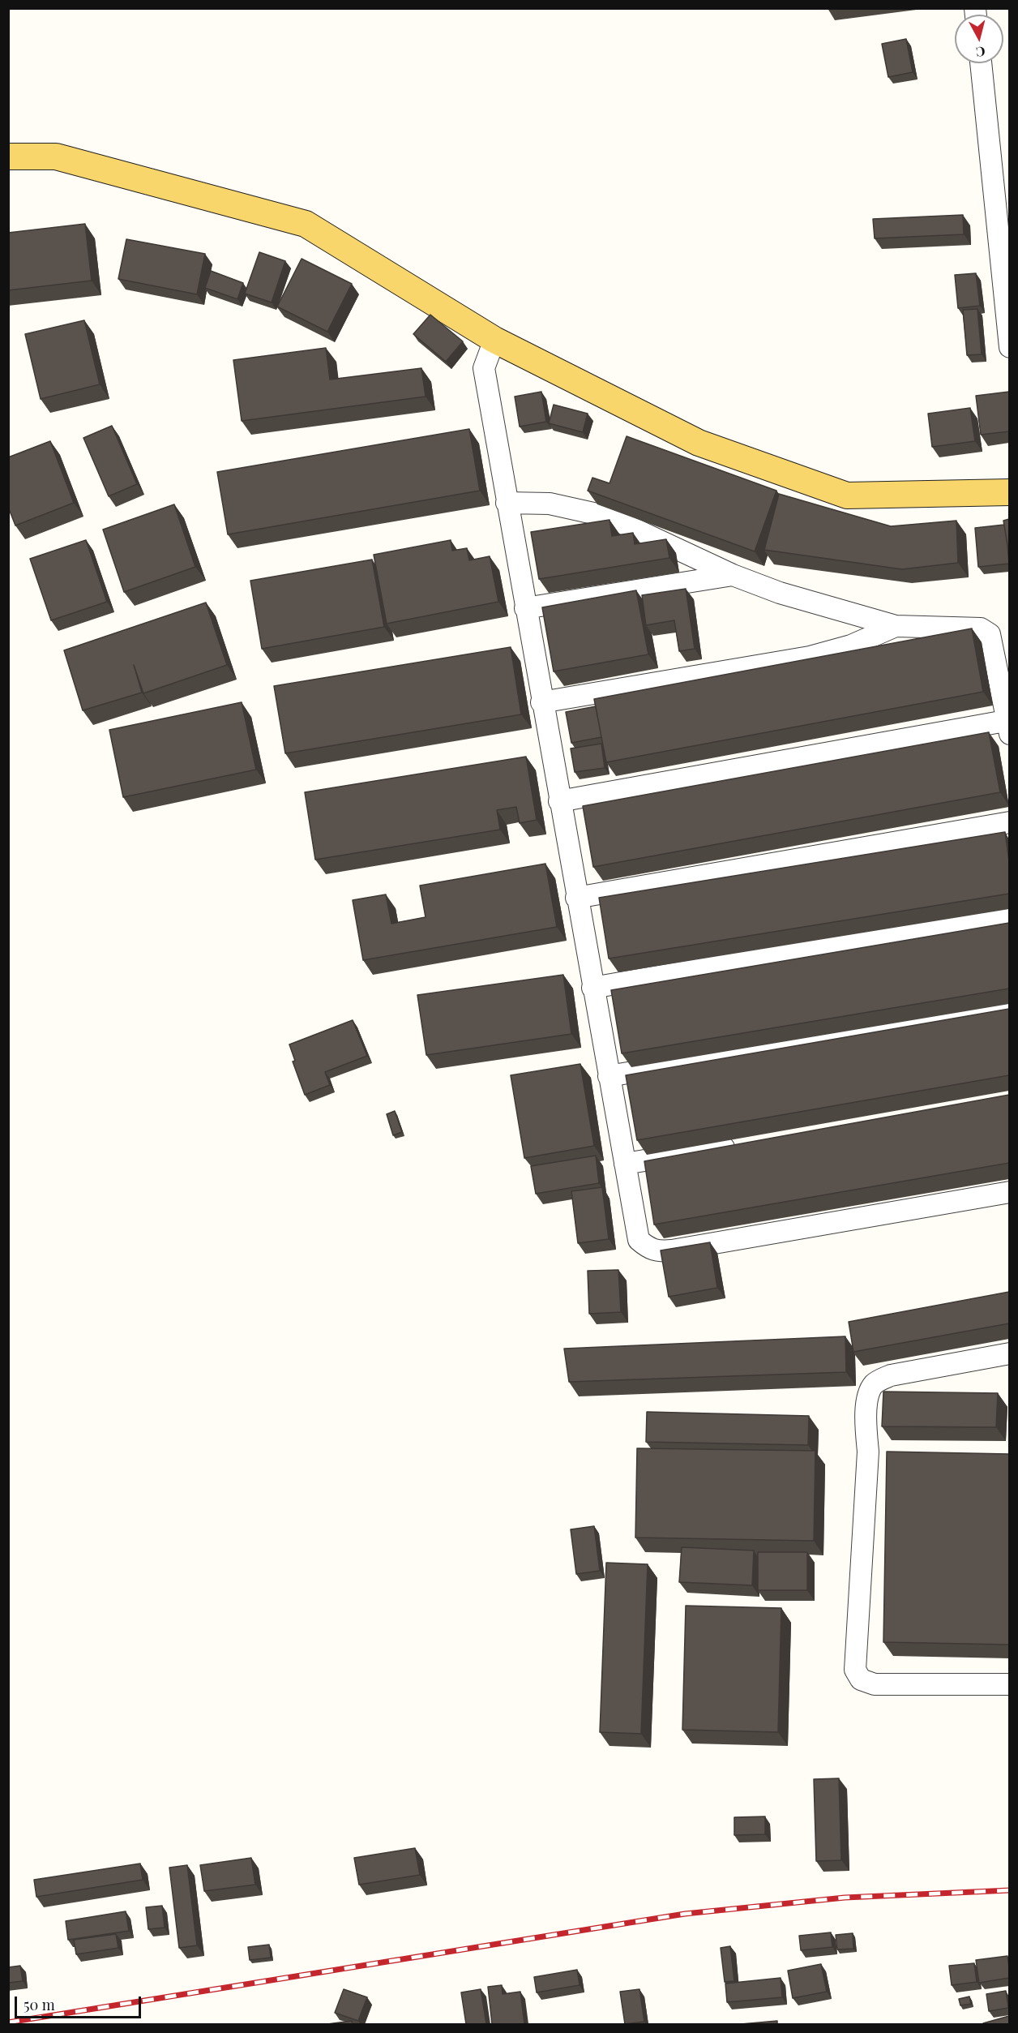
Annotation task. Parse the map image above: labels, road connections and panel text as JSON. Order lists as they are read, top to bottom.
{
  "scale_bar": "50 m",
  "north": "bottom"
}
